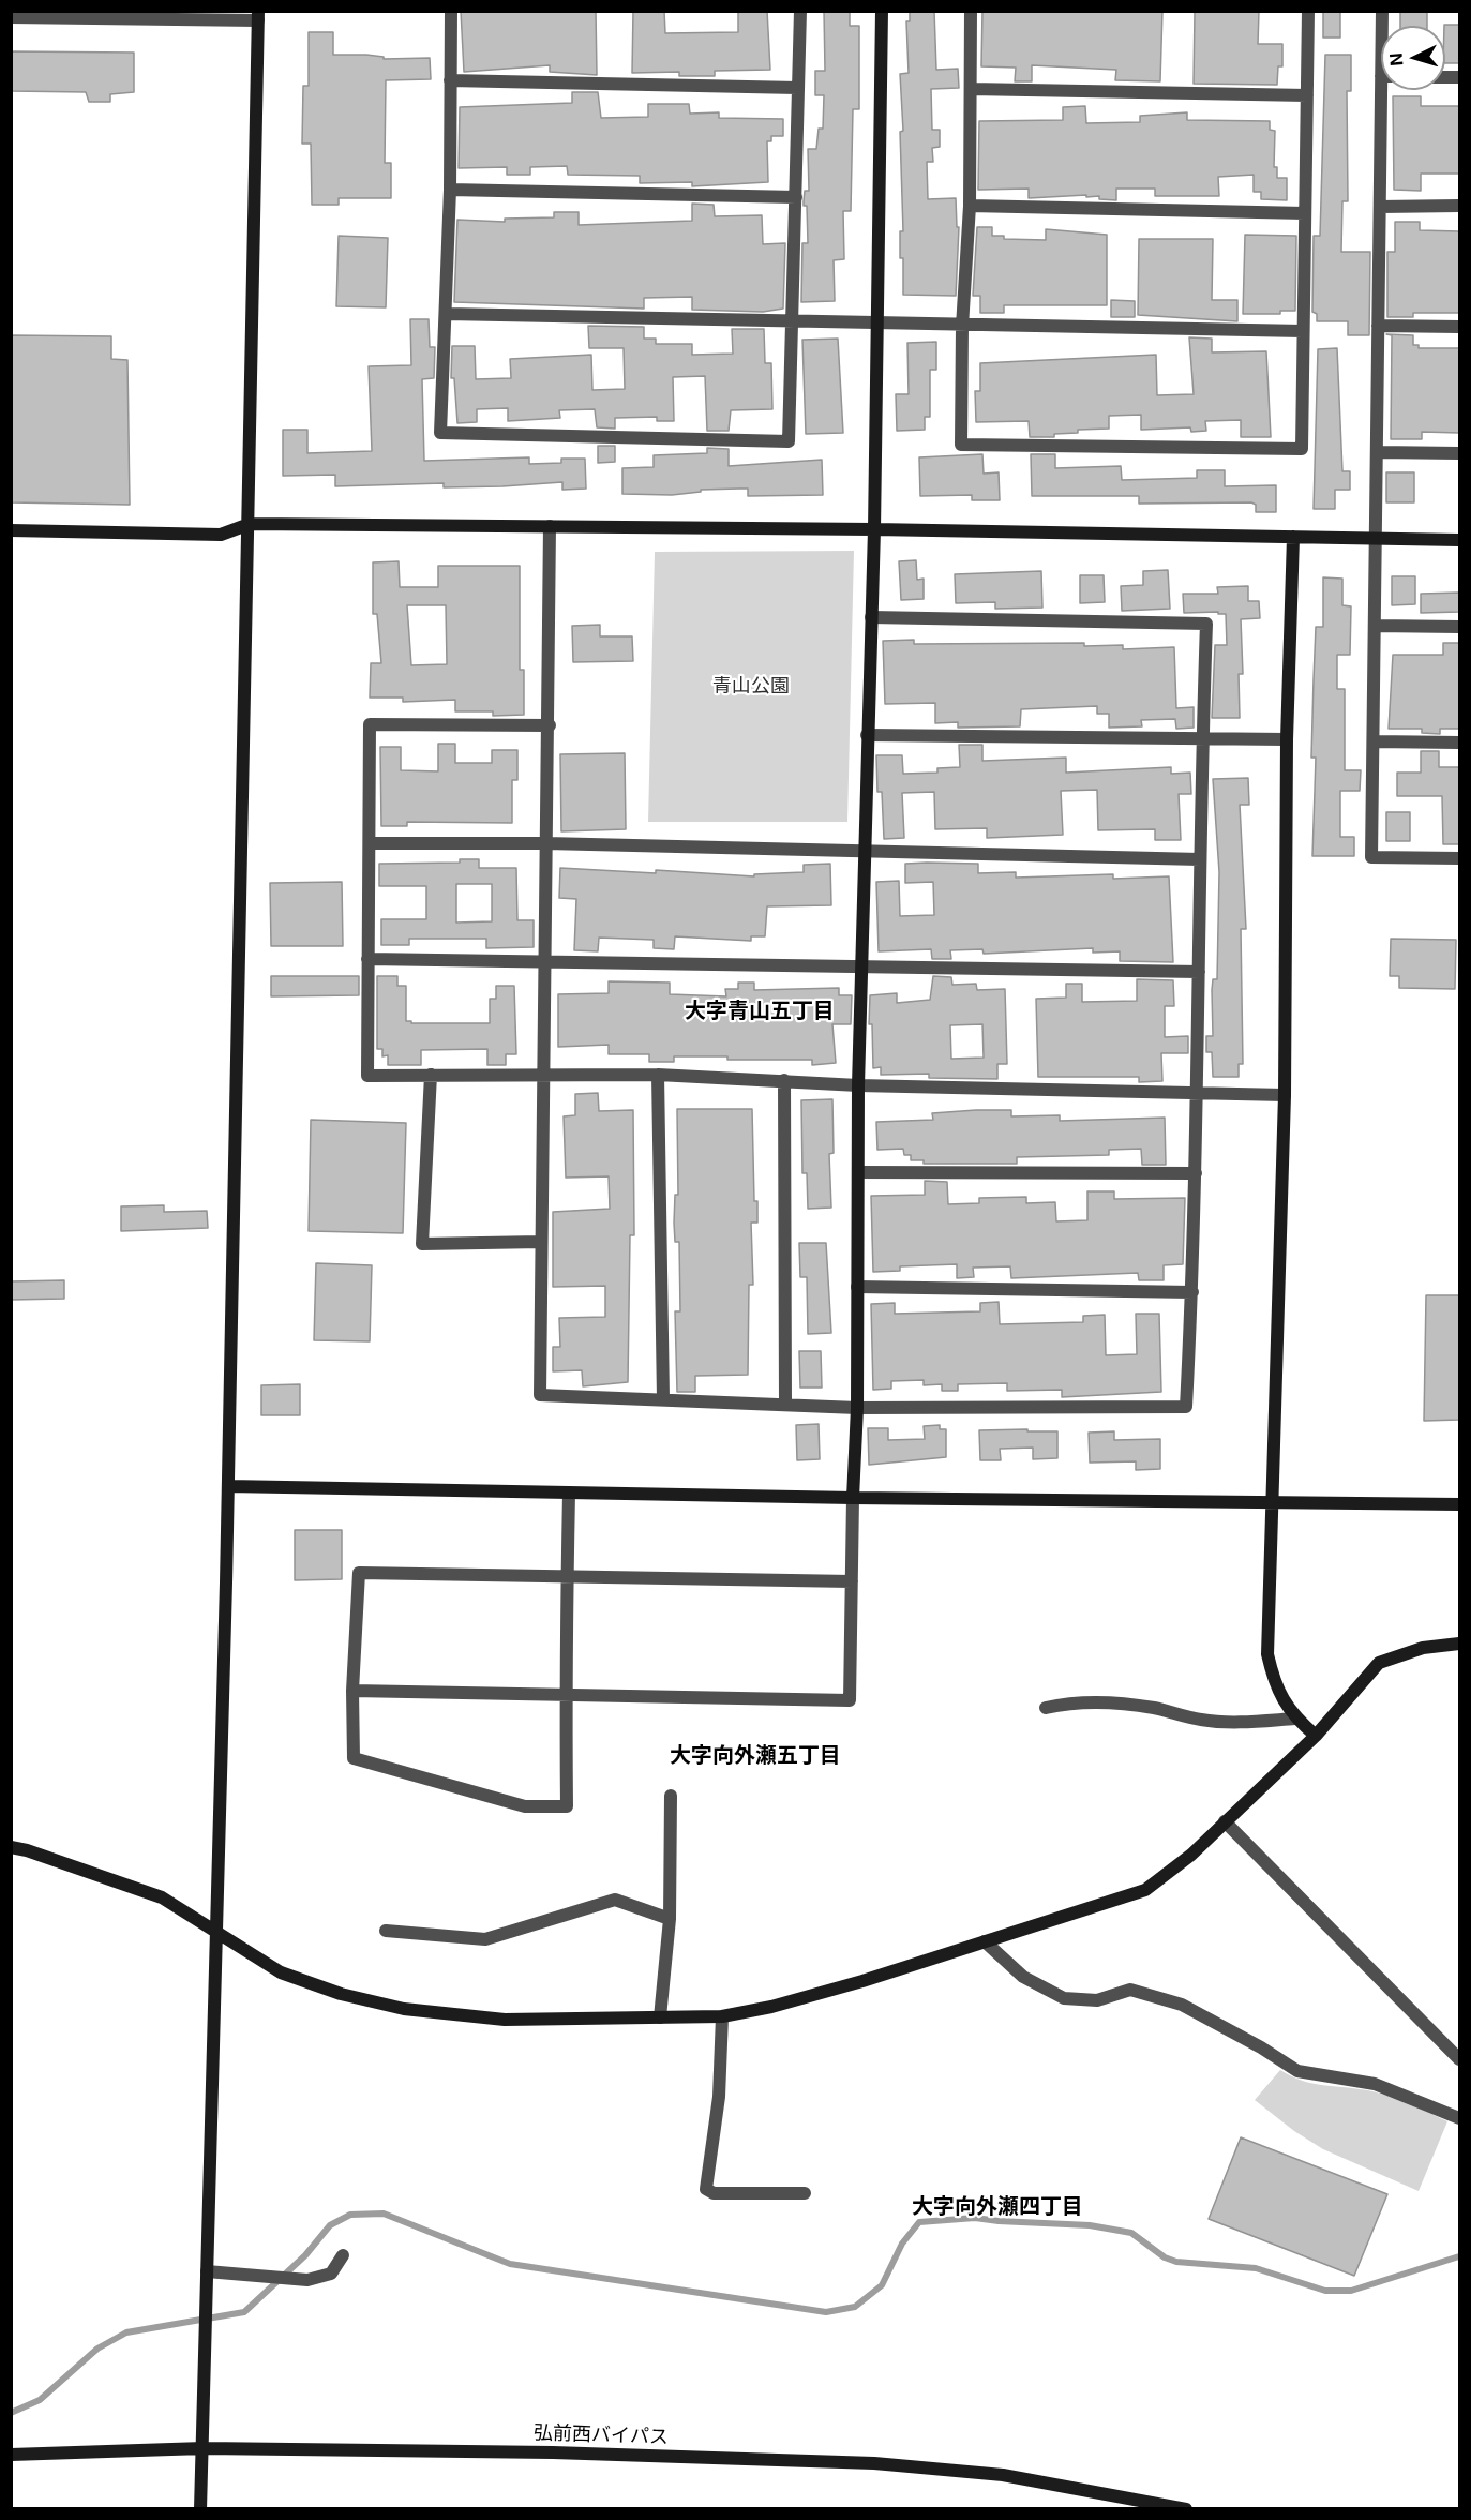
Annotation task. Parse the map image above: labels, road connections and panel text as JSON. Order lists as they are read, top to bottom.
{
  "streets": {
    "street": ["弘前西バイパス"]
  },
  "districts": ["大字青山五丁目", "大字向外瀬五丁目", "大字向外瀬四丁目"],
  "parks": ["青山公園"],
  "north": "left"
}
